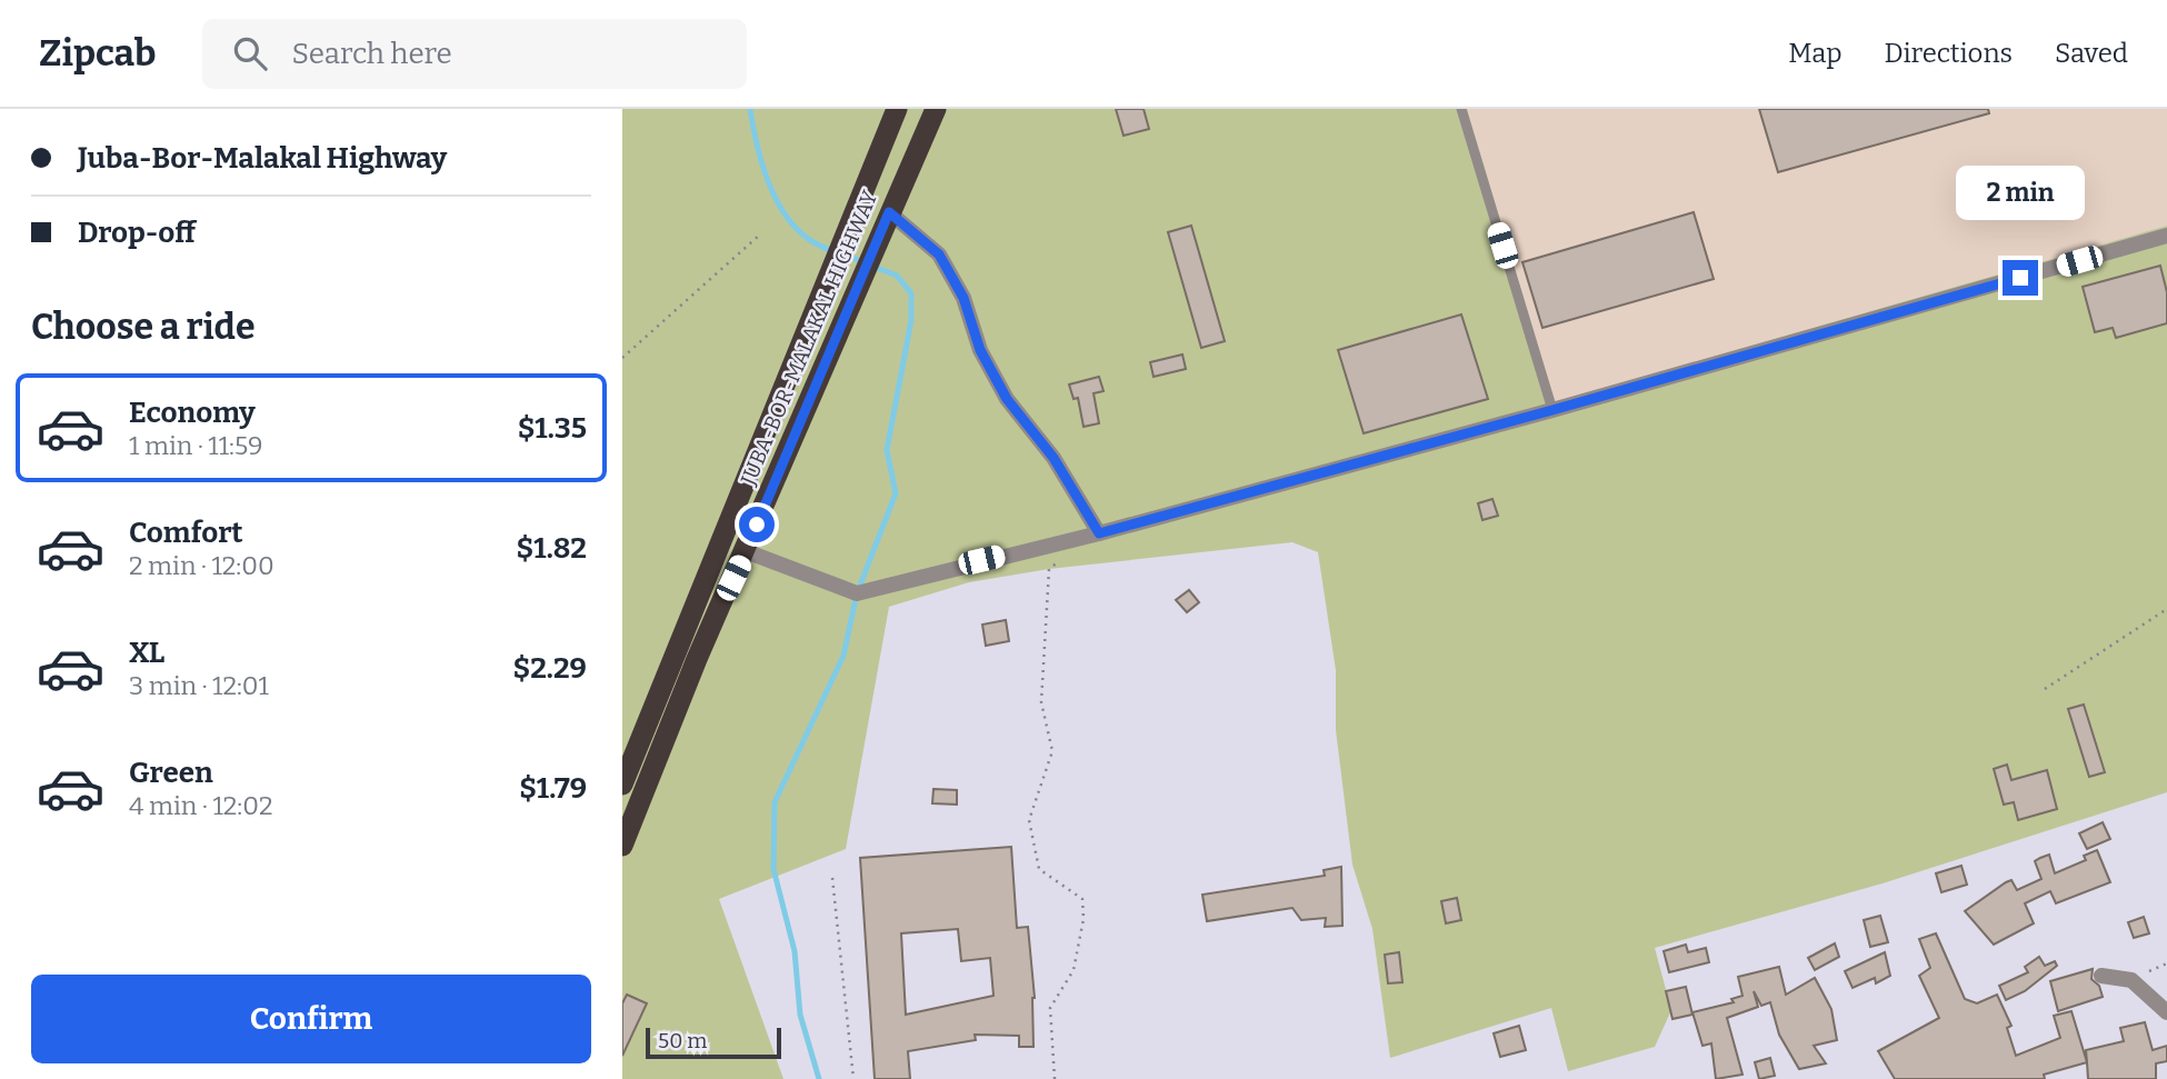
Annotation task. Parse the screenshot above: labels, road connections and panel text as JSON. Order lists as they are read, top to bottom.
{
  "streets": {
    "highway": ["JUBA-BOR-MALAKAL HIGHWAY"]
  },
  "scale_bar": "50 m",
  "page": {
    "header": "Zipcab",
    "search": "Search here",
    "nav": ["Map", "Directions", "Saved"],
    "banner": ["Juba-Bor-Malakal Highway", "Drop-off"],
    "bubble": "2 min",
    "heading": "Choose a ride",
    "list": [
      {
        "name": "Economy",
        "note": "1 min · 11:59",
        "value": "$1.35"
      },
      {
        "name": "Comfort",
        "note": "2 min · 12:00",
        "value": "$1.82"
      },
      {
        "name": "XL",
        "note": "3 min · 12:01",
        "value": "$2.29"
      },
      {
        "name": "Green",
        "note": "4 min · 12:02",
        "value": "$1.79"
      }
    ],
    "buttons": "Confirm",
    "scale": "50 m"
  }
}
